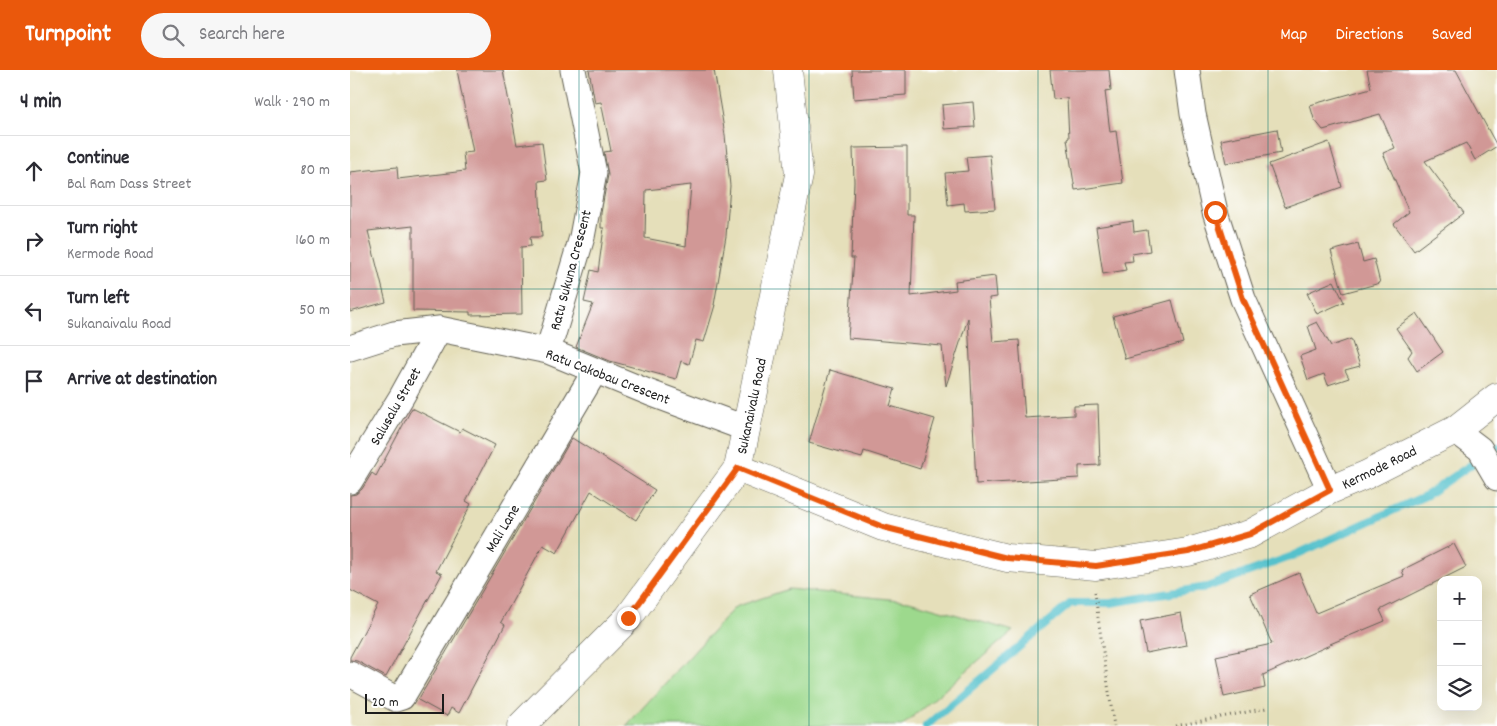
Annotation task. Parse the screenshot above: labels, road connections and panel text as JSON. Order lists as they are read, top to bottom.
{
  "streets": {
    "street": [
      "Ratu Sukuna Crescent",
      "Ratu Cakobau Crescent",
      "Salusalu Street",
      "Sukanaivalu Road",
      "Kermode Road",
      "Mali Lane"
    ]
  },
  "crossings": [
    ["Ratu Sukuna Crescent", "Ratu Cakobau Crescent"],
    ["Ratu Cakobau Crescent", "Salusalu Street"],
    ["Ratu Cakobau Crescent", "Sukanaivalu Road"],
    ["Ratu Cakobau Crescent", "Mali Lane"],
    ["Sukanaivalu Road", "Kermode Road"]
  ],
  "scale_bar": "20 m",
  "page": {
    "header": "Turnpoint",
    "search": "Search here",
    "nav": ["Map", "Directions", "Saved"],
    "heading": ["4 min", "Walk · 290 m"],
    "list": [
      ["Continue", "Bal Ram Dass Street", "80 m"],
      ["Turn right", "Kermode Road", "160 m"],
      ["Turn left", "Sukanaivalu Road", "50 m"],
      "Arrive at destination"
    ],
    "map_buttons": ["+", "−"],
    "scale": "20 m"
  }
}
